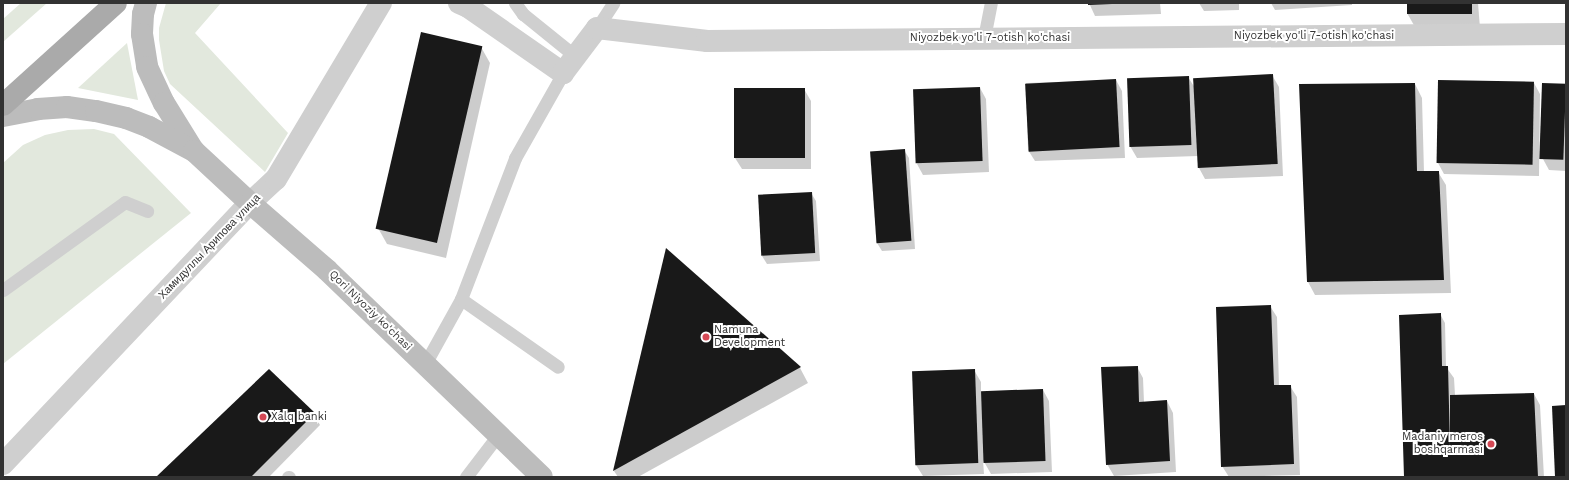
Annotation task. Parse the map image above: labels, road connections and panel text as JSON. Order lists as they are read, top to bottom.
{
  "streets": {
    "street": ["Niyozbek yo'li 7-otish ko'chasi", "Хамидуллы Арипова улица", "Qori Niyoziy ko'chasi"]
  },
  "crossings": [
    ["Хамидуллы Арипова улица", "Qori Niyoziy ko'chasi"]
  ],
  "places": ["Namuna Development", "Xalq banki", "Madaniy meros boshqarmasi"]
}
